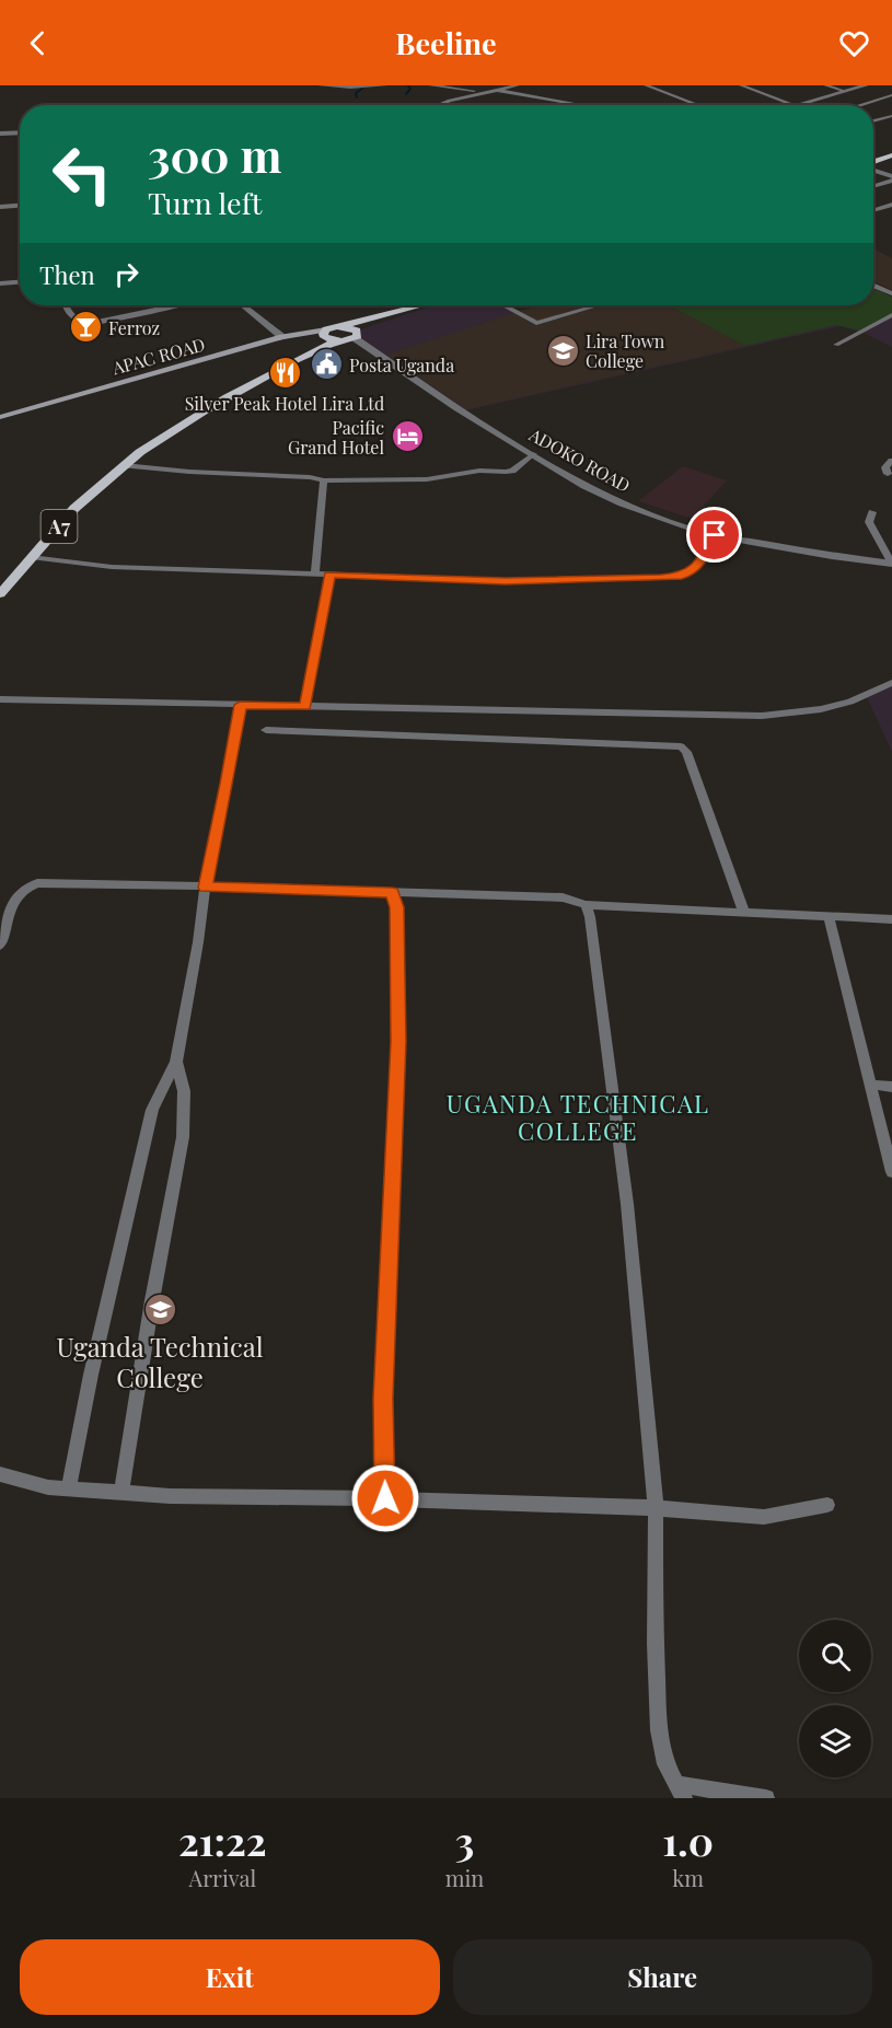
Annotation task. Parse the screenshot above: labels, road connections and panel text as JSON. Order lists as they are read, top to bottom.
{
  "streets": {
    "main road": ["APAC ROAD", "A7"],
    "street": ["ADOKO ROAD"]
  },
  "crossings": [
    ["APAC ROAD", "A7"],
    ["ADOKO ROAD", "A7"]
  ],
  "districts": ["UGANDA TECHNICAL COLLEGE"],
  "places": {
    "bar": ["Ferroz"],
    "school or university": ["Lira Town College", "Uganda Technical College"],
    "public building": ["Posta Uganda"],
    "restaurant": ["Silver Peak Hotel Lira Ltd"],
    "hotel": ["Pacific Grand Hotel"]
  },
  "page": {
    "header": "Beeline",
    "turn": ["300 m", "Turn left"],
    "then": "Then",
    "eta": [
      "21:22",
      "Arrival",
      "3",
      "min",
      "1.0",
      "km"
    ],
    "buttons": ["Exit", "Share"]
  }
}
